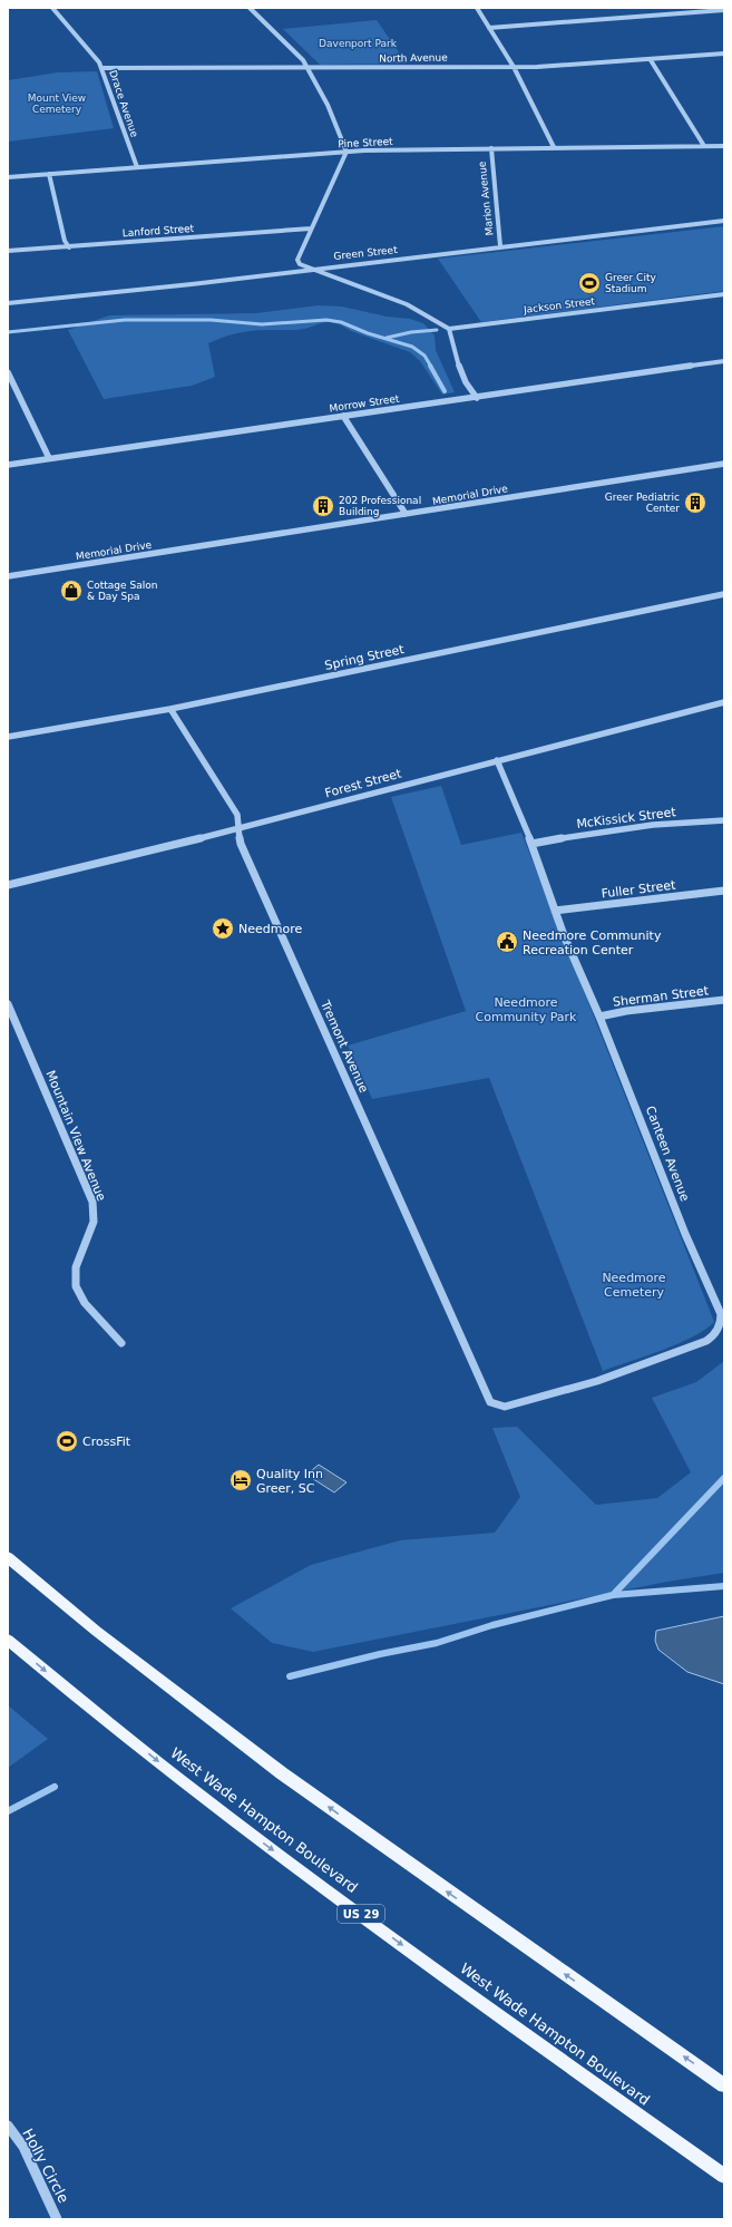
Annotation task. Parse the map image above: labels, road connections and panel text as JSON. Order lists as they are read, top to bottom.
{
  "streets": {
    "main road": ["West Wade Hampton Boulevard", "US 29"],
    "street": [
      "North Avenue",
      "Drace Avenue",
      "Pine Street",
      "Marion Avenue",
      "Lanford Street",
      "Green Street",
      "Jackson Street",
      "Morrow Street",
      "Memorial Drive",
      "Spring Street",
      "Forest Street",
      "McKissick Street",
      "Fuller Street",
      "Sherman Street",
      "Tremont Avenue",
      "Mountain View Avenue",
      "Canteen Avenue",
      "Holly Circle"
    ]
  },
  "crossings": [
    ["North Avenue", "Drace Avenue"],
    ["Drace Avenue", "Pine Street"],
    ["Pine Street", "Marion Avenue"],
    ["Marion Avenue", "Green Street"],
    ["Spring Street", "Tremont Avenue"],
    ["Forest Street", "Tremont Avenue"],
    ["Forest Street", "Canteen Avenue"],
    ["McKissick Street", "Canteen Avenue"],
    ["Fuller Street", "Canteen Avenue"],
    ["Sherman Street", "Canteen Avenue"],
    ["Tremont Avenue", "Canteen Avenue"]
  ],
  "parks": [
    "Davenport Park",
    "Mount View Cemetery",
    "Needmore Community Park",
    "Needmore Cemetery"
  ],
  "places": {
    "sports": ["Greer City Stadium", "CrossFit"],
    "building": ["Greer Pediatric Center", "202 Professional Building"],
    "shop": ["Cottage Salon & Day Spa"],
    "place": ["Needmore"],
    "public building": ["Needmore Community Recreation Center"],
    "hotel": ["Quality Inn Greer, SC"]
  }
}
